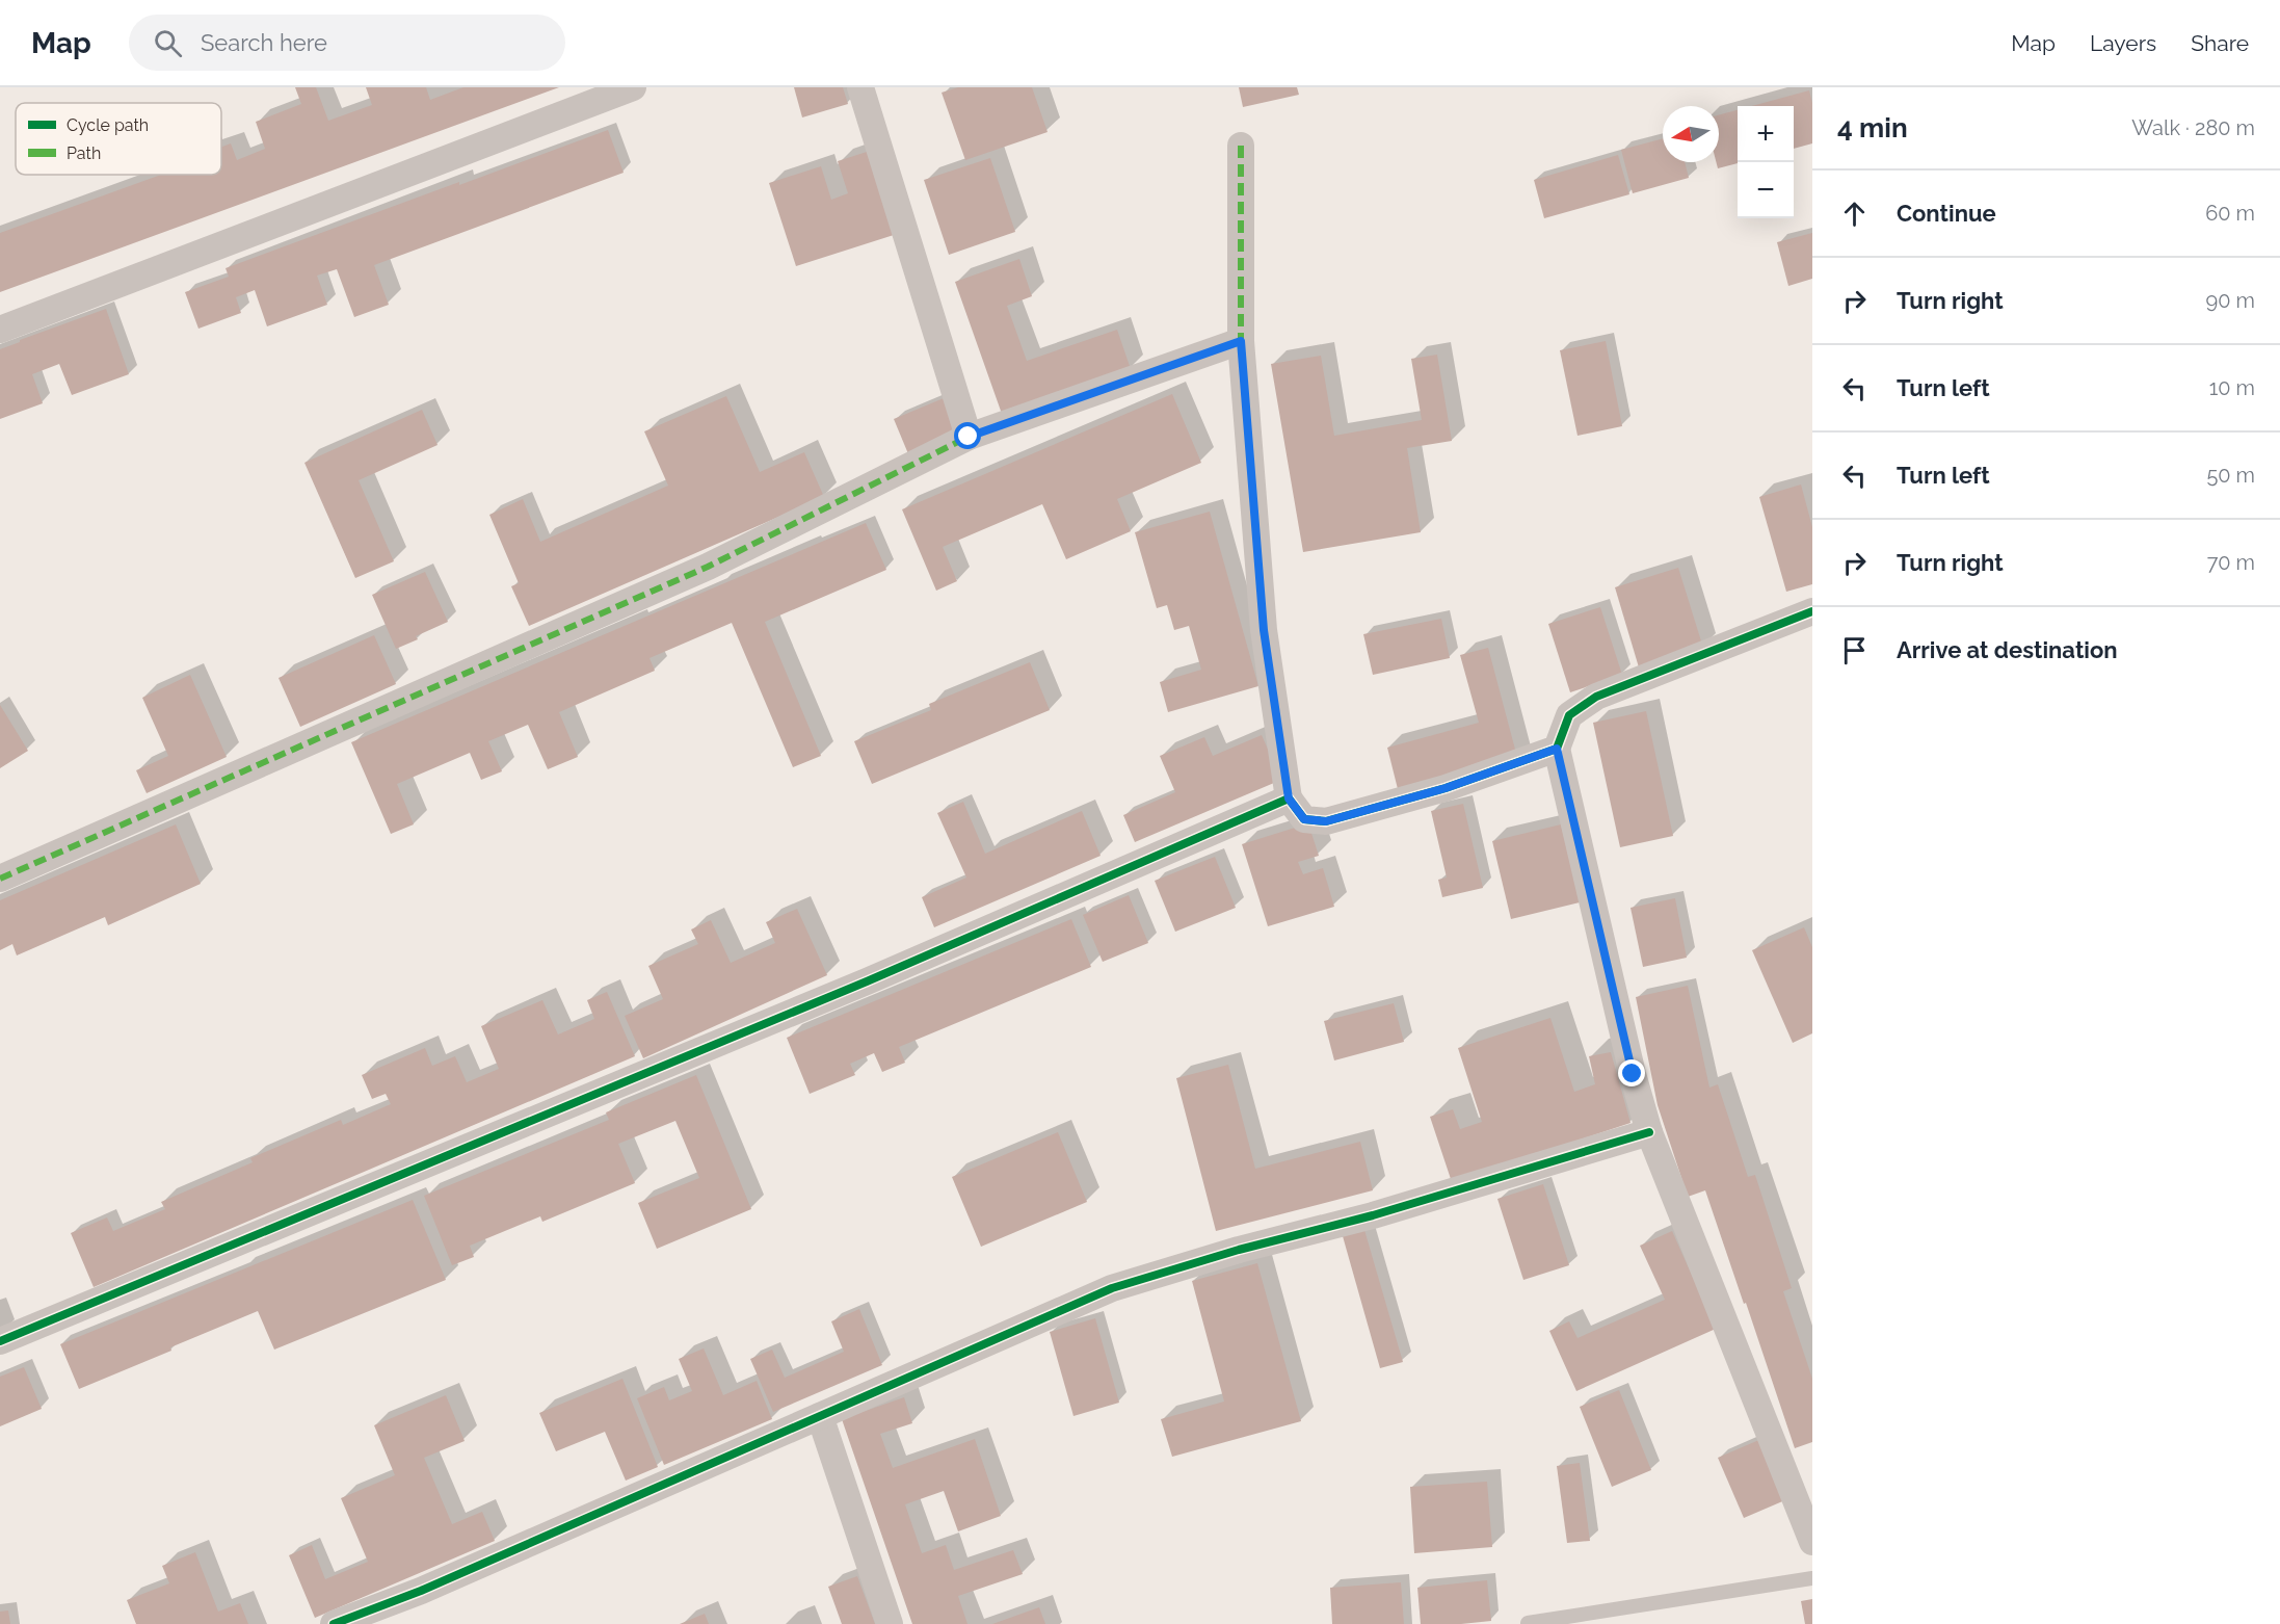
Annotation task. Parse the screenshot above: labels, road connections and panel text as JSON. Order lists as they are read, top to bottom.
{
  "legend": ["Cycle path", "Path"],
  "north": "left",
  "page": {
    "header": "Map",
    "search": "Search here",
    "nav": ["Map", "Layers", "Share"],
    "heading": ["4 min", "Walk · 280 m"],
    "map_buttons": ["+", "−"],
    "list": [
      ["Continue", "60 m"],
      ["Turn right", "90 m"],
      ["Turn left", "10 m"],
      ["Turn left", "50 m"],
      ["Turn right", "70 m"],
      "Arrive at destination"
    ]
  }
}
